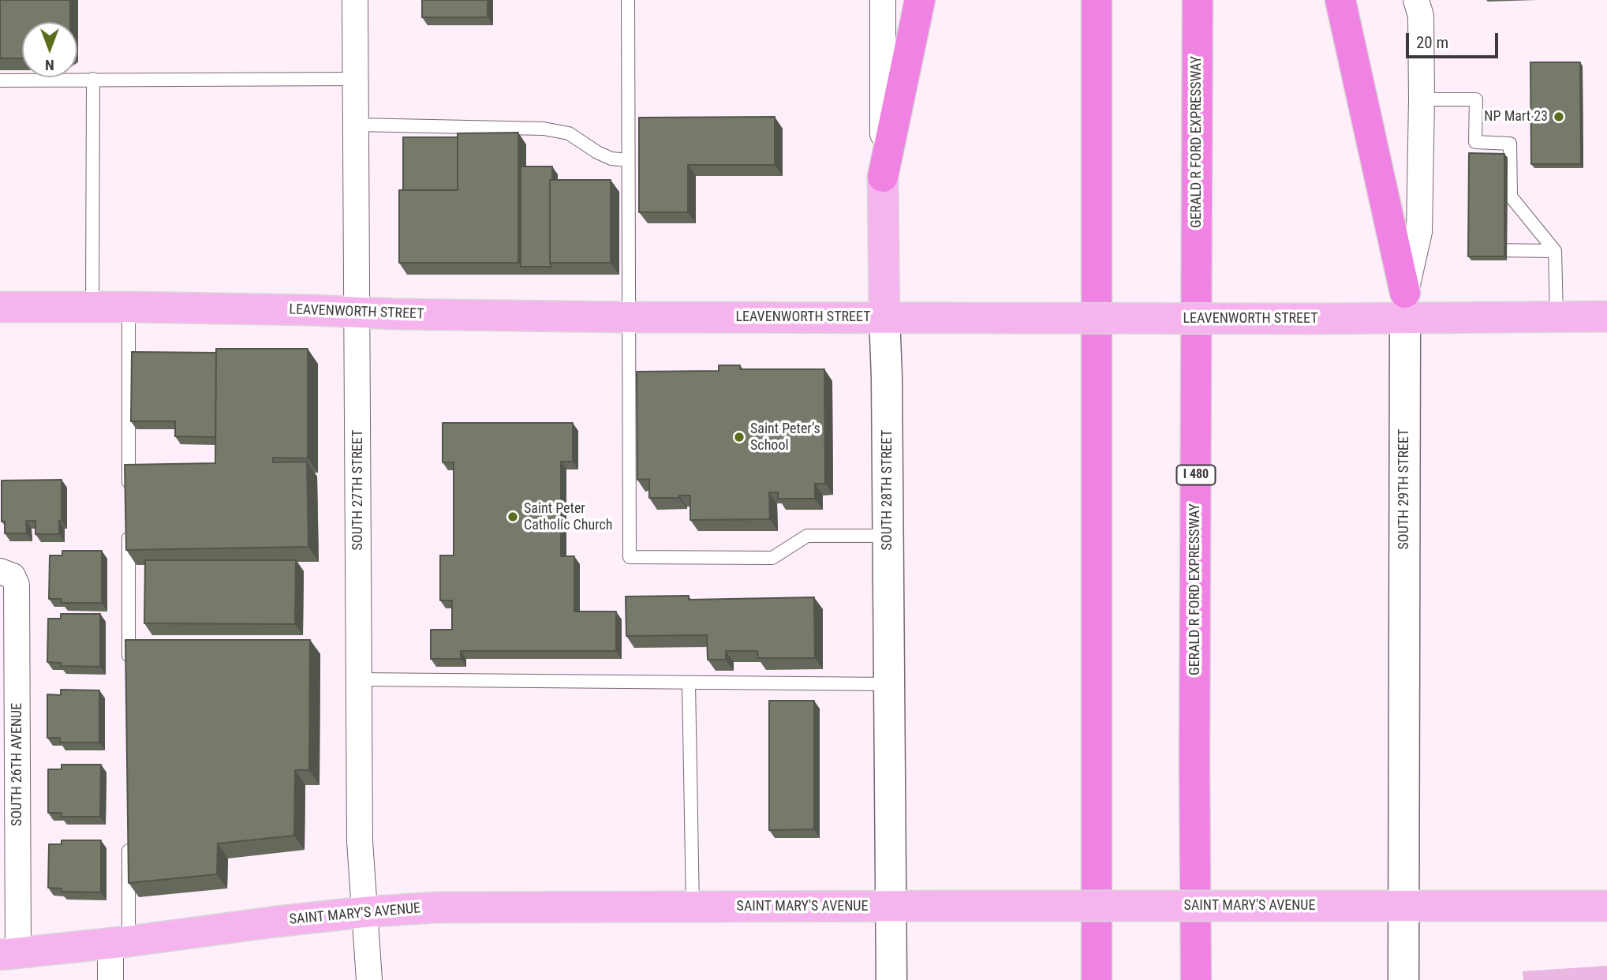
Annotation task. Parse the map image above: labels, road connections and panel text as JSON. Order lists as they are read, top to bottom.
{
  "streets": {
    "highway": ["GERALD R FORD EXPRESSWAY", "I 480"],
    "main road": [
      "LEAVENWORTH STREET",
      "SOUTH 29TH STREET",
      "SOUTH 28TH STREET",
      "SAINT MARY'S AVENUE"
    ],
    "street": ["SOUTH 27TH STREET", "SOUTH 26TH AVENUE"]
  },
  "crossings": [
    ["LEAVENWORTH STREET", "SOUTH 29TH STREET"],
    ["LEAVENWORTH STREET", "SOUTH 27TH STREET"],
    ["LEAVENWORTH STREET", "SOUTH 28TH STREET"],
    ["SOUTH 29TH STREET", "SAINT MARY'S AVENUE"],
    ["SOUTH 27TH STREET", "SAINT MARY'S AVENUE"],
    ["SOUTH 28TH STREET", "SAINT MARY'S AVENUE"],
    ["SOUTH 26TH AVENUE", "SAINT MARY'S AVENUE"]
  ],
  "places": ["NP Mart 23", "Saint Peter’s School", "Saint Peter Catholic Church"],
  "scale_bar": "20 m",
  "north": "bottom"
}
